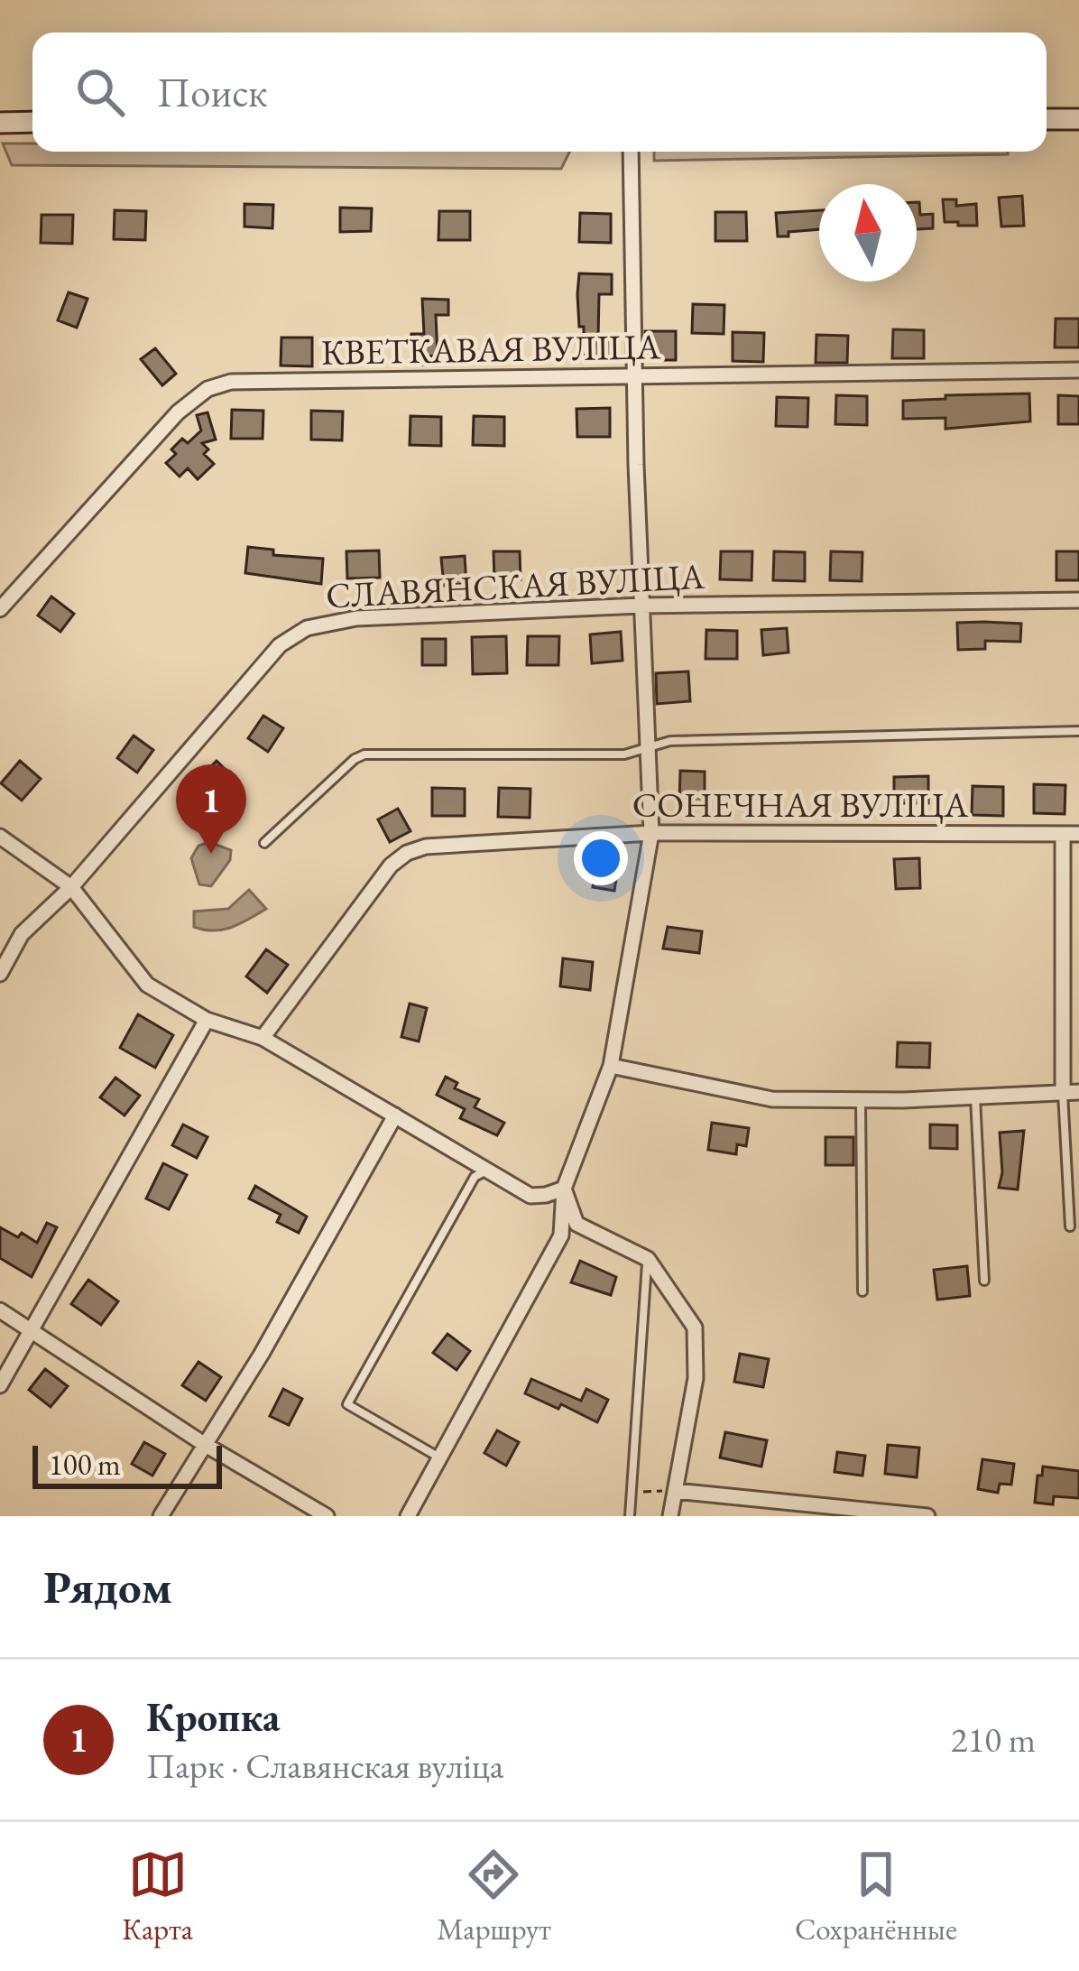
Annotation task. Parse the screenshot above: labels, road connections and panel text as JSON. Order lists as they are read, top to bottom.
{
  "streets": {
    "street": ["КВЕТКАВАЯ ВУЛІЦА", "СЛАВЯНСКАЯ ВУЛІЦА", "СОНЕЧНАЯ ВУЛІЦА"]
  },
  "scale_bar": "100 m",
  "north": "top",
  "page": {
    "search": "Поиск",
    "pins": "1",
    "scale": "100 m",
    "heading": "Рядом",
    "list": [
      {
        "mark": "1",
        "name": "Кропка",
        "note": "Парк · Славянская вуліца",
        "value": "210 m"
      }
    ],
    "nav": ["Карта", "Маршрут", "Сохранённые"]
  }
}
